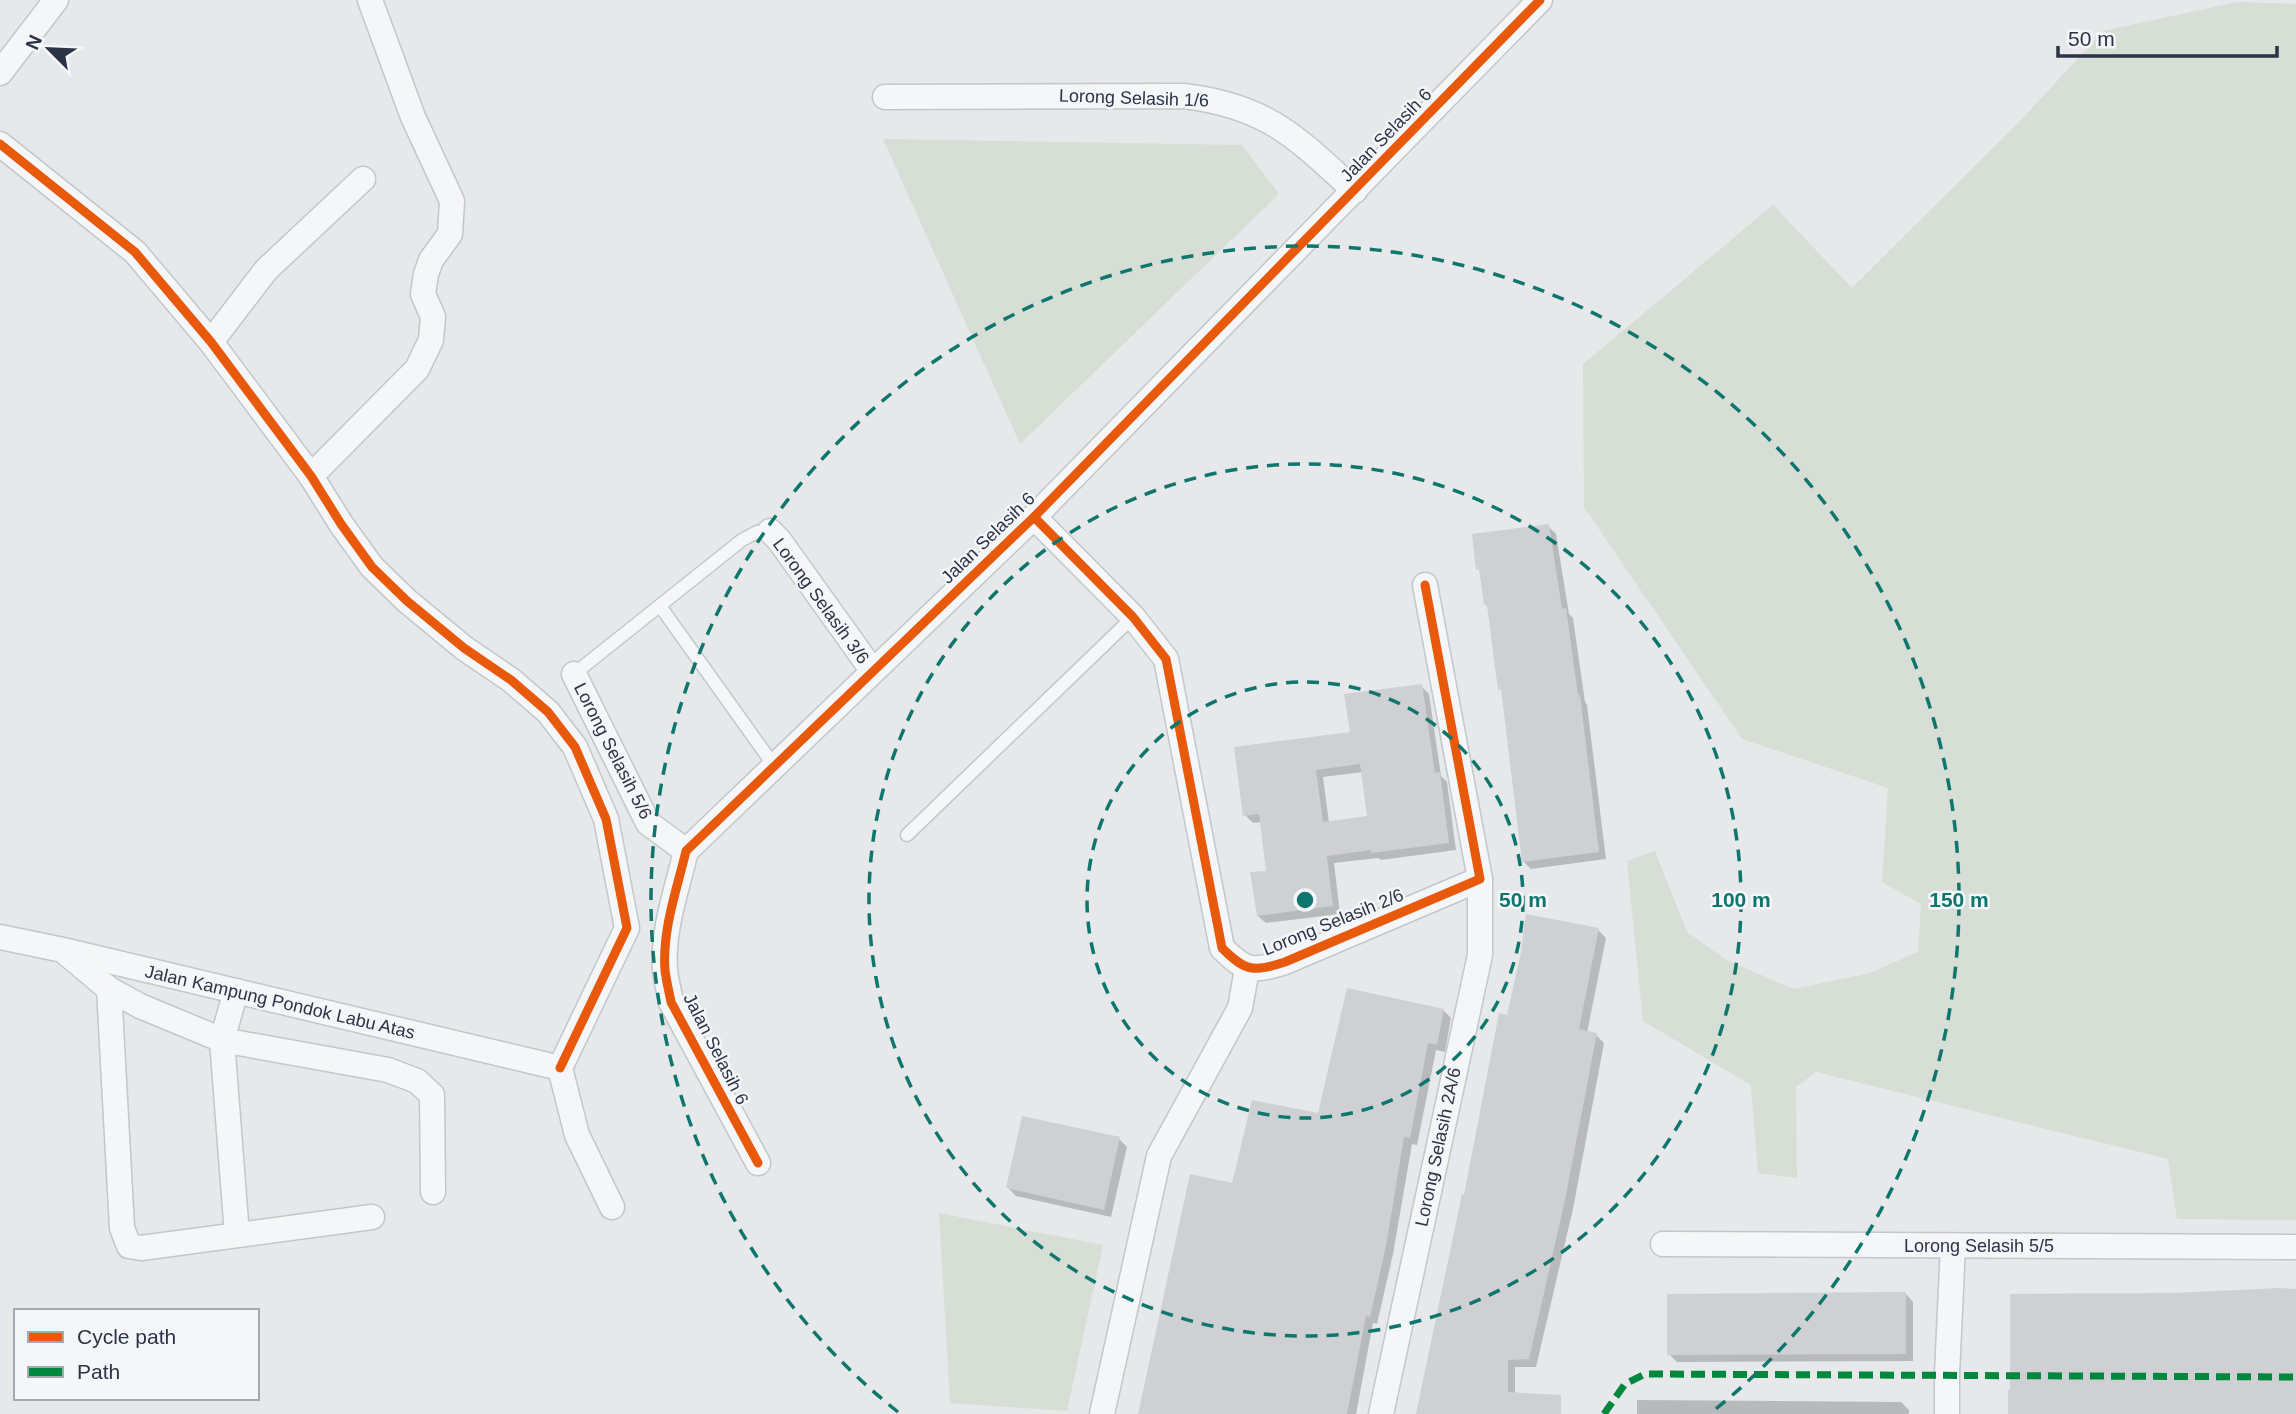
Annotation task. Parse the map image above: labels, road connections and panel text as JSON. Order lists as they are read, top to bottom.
{
  "streets": {
    "street": [
      "Lorong Selasih 1/6",
      "Jalan Selasih 6",
      "Lorong Selasih 3/6",
      "Lorong Selasih 5/6",
      "Lorong Selasih 2/6",
      "Jalan Kampung Pondok Labu Atas",
      "Lorong Selasih 2A/6",
      "Lorong Selasih 5/5"
    ]
  },
  "crossings": [
    ["Lorong Selasih 1/6", "Jalan Selasih 6"],
    ["Jalan Selasih 6", "Lorong Selasih 3/6"],
    ["Jalan Selasih 6", "Lorong Selasih 5/6"],
    ["Jalan Selasih 6", "Lorong Selasih 2/6"],
    ["Lorong Selasih 2/6", "Lorong Selasih 2A/6"]
  ],
  "legend": ["Cycle path", "Path"],
  "scale_bar": "50 m",
  "north": "top left",
  "rings": ["50 m", "100 m", "150 m"]
}
